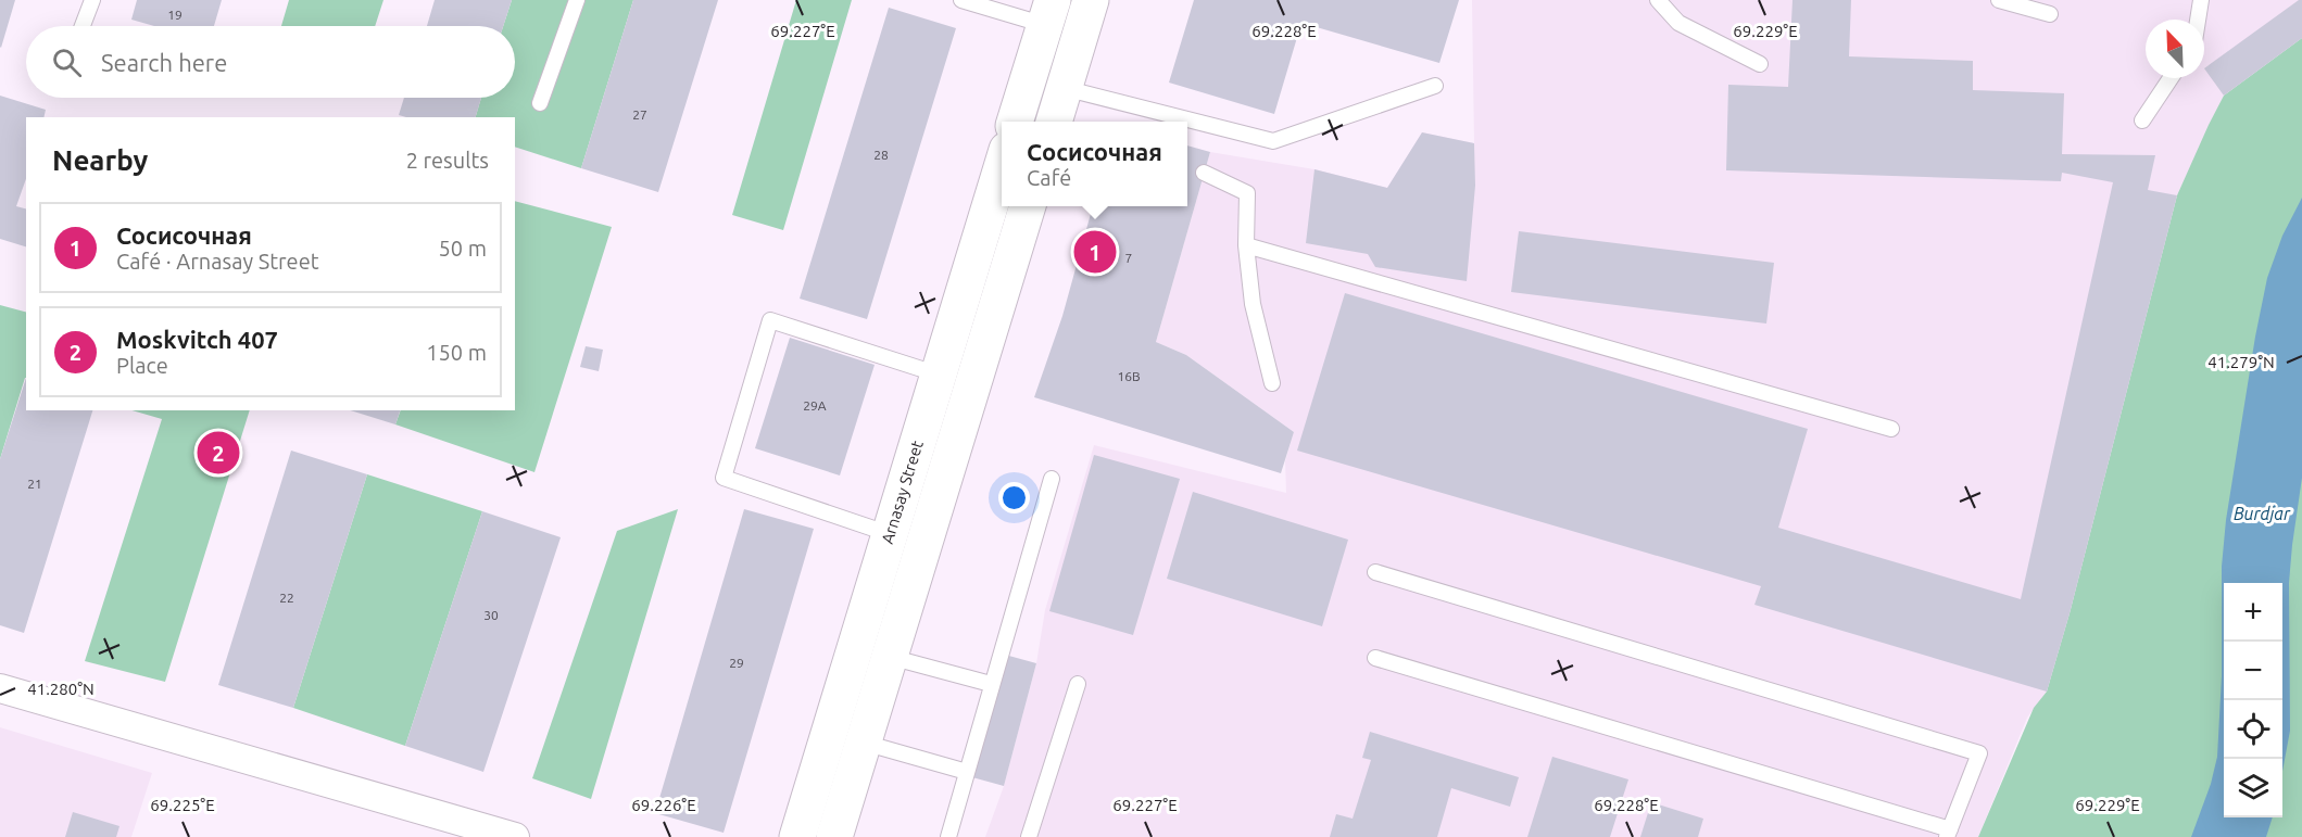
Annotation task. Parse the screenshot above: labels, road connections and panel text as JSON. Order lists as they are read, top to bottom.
{
  "streets": {
    "main road": ["Arnasay Street"]
  },
  "water": ["Burdjar"],
  "house_numbers": [
    "19",
    "27",
    "28",
    "7",
    "16В",
    "29A",
    "21",
    "22",
    "30",
    "29"
  ],
  "north": "top left",
  "page": {
    "search": "Search here",
    "heading": ["Nearby", "2 results"],
    "popup": ["Сосисочная", "Café"],
    "list": [
      {
        "mark": "1",
        "name": "Сосисочная",
        "note": "Café · Arnasay Street",
        "value": "50 m"
      },
      {
        "mark": "2",
        "name": "Moskvitch 407",
        "note": "Place",
        "value": "150 m"
      }
    ],
    "pins": ["1", "2"],
    "map_buttons": ["+", "−"]
  },
  "coordinates": [
    "69.227°E",
    "69.228°E",
    "69.229°E",
    "41.279°N",
    "41.280°N",
    "69.225°E",
    "69.226°E"
  ]
}
